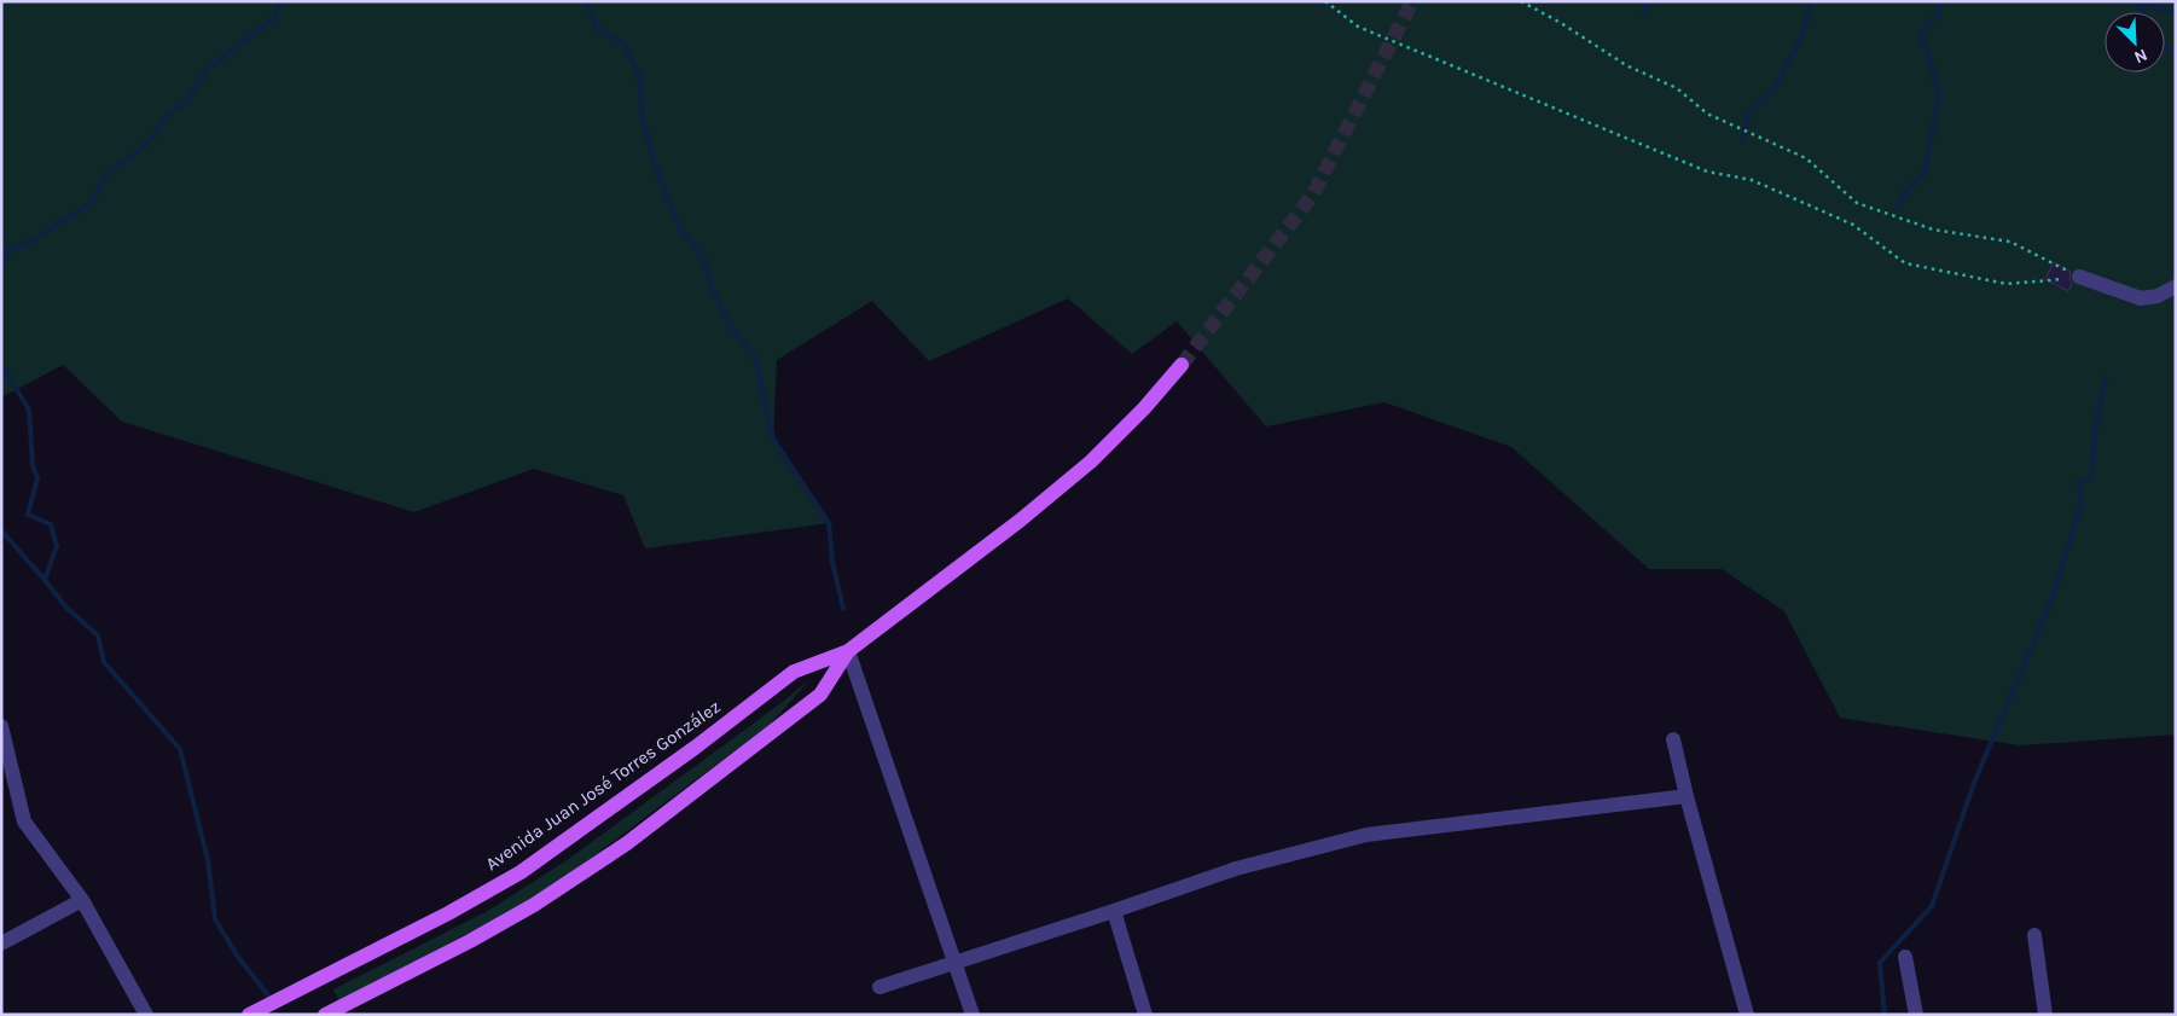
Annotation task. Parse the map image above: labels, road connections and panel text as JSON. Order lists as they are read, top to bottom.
{
  "streets": {
    "main road": ["Avenida Juan José Torres González"]
  },
  "north": "bottom right"
}
